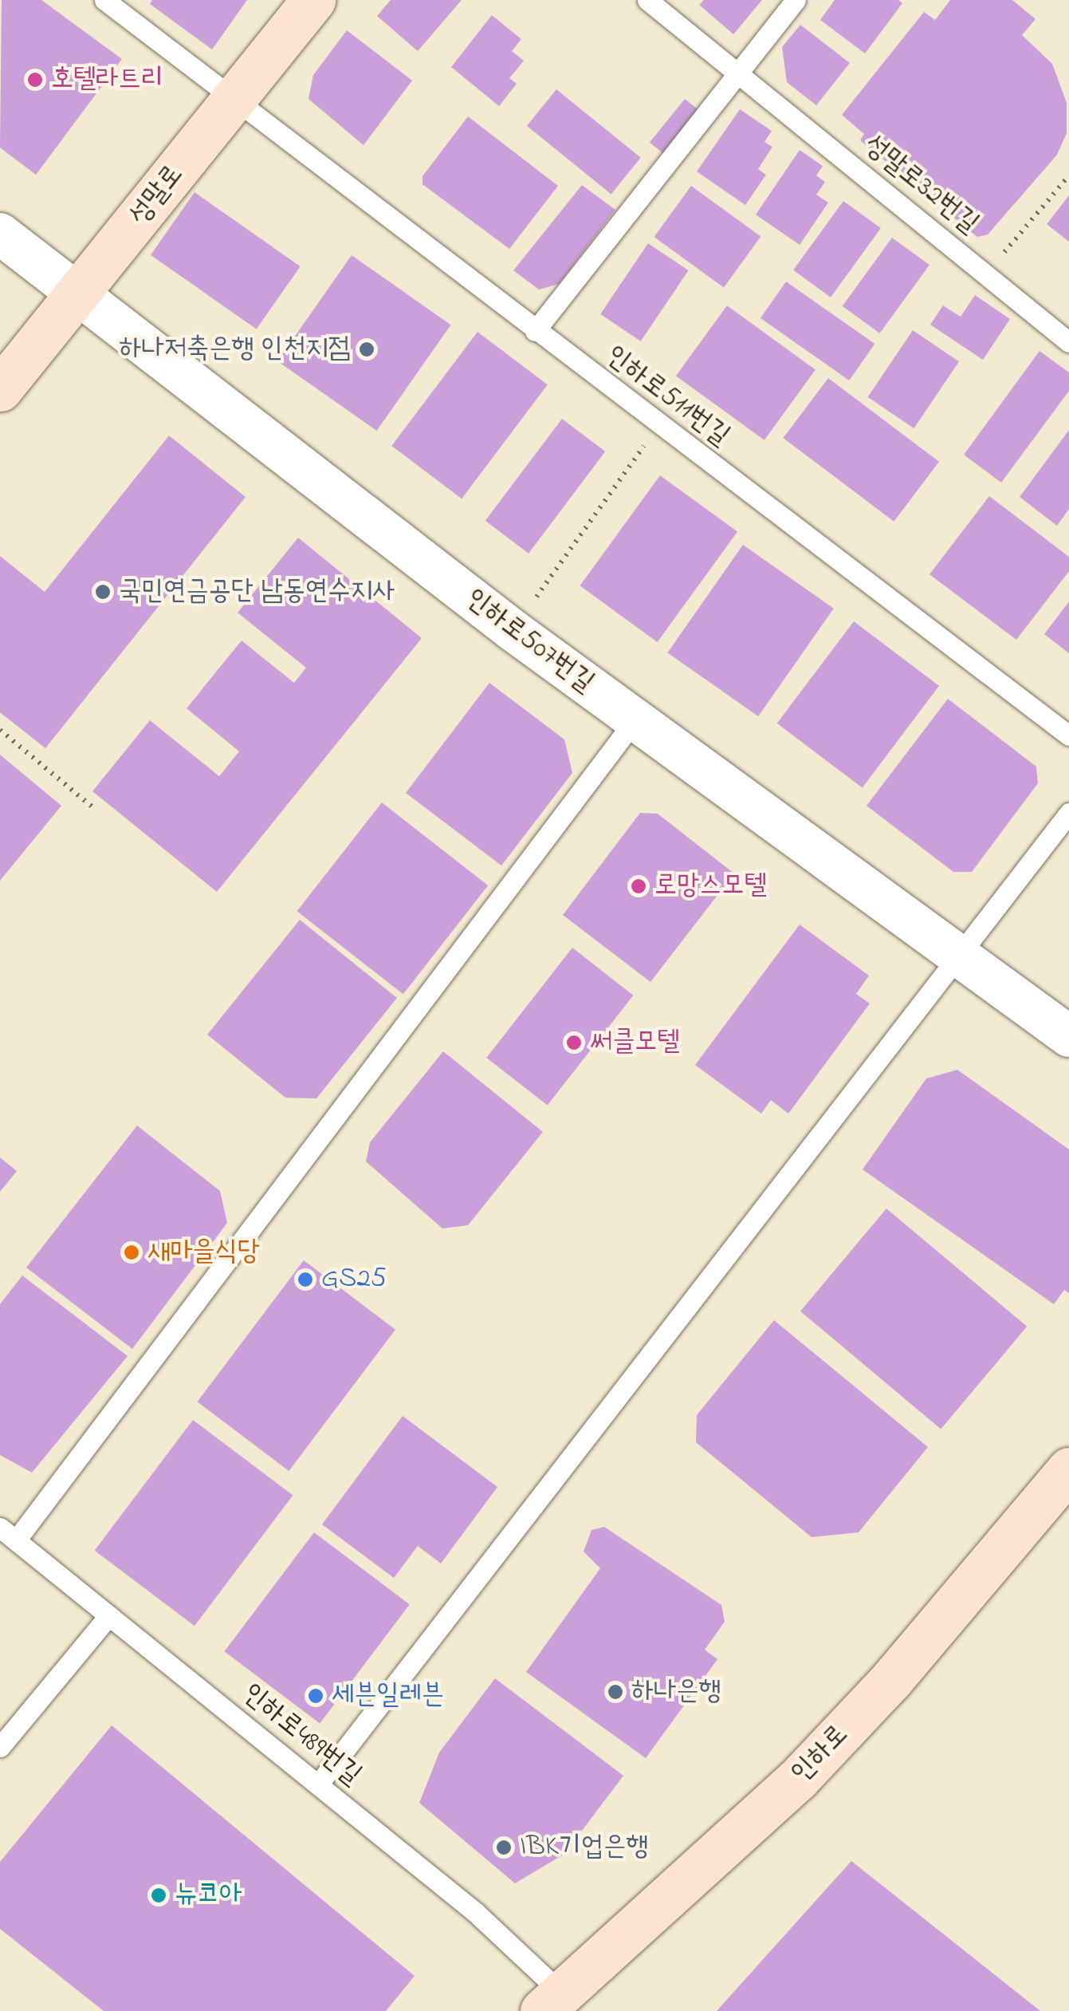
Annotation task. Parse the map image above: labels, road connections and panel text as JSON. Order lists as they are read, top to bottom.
{
  "streets": {
    "main road": ["성말로", "인하로"],
    "street": ["인하로507번길"],
    "lane": ["성말로32번길", "인하로511번길", "인하로489번길"]
  },
  "crossings": [
    ["성말로", "인하로511번길"],
    ["성말로", "인하로507번길"],
    ["인하로489번길", "인하로"]
  ],
  "places": [
    "호텔라트리",
    "하나저축은행 인천지점",
    "국민연금공단 남동연수지사",
    "로망스모텔",
    "써클모텔",
    "새마을식당",
    "GS25",
    "하나은행",
    "세븐일레븐",
    "IBK기업은행",
    "뉴코아"
  ]
}
